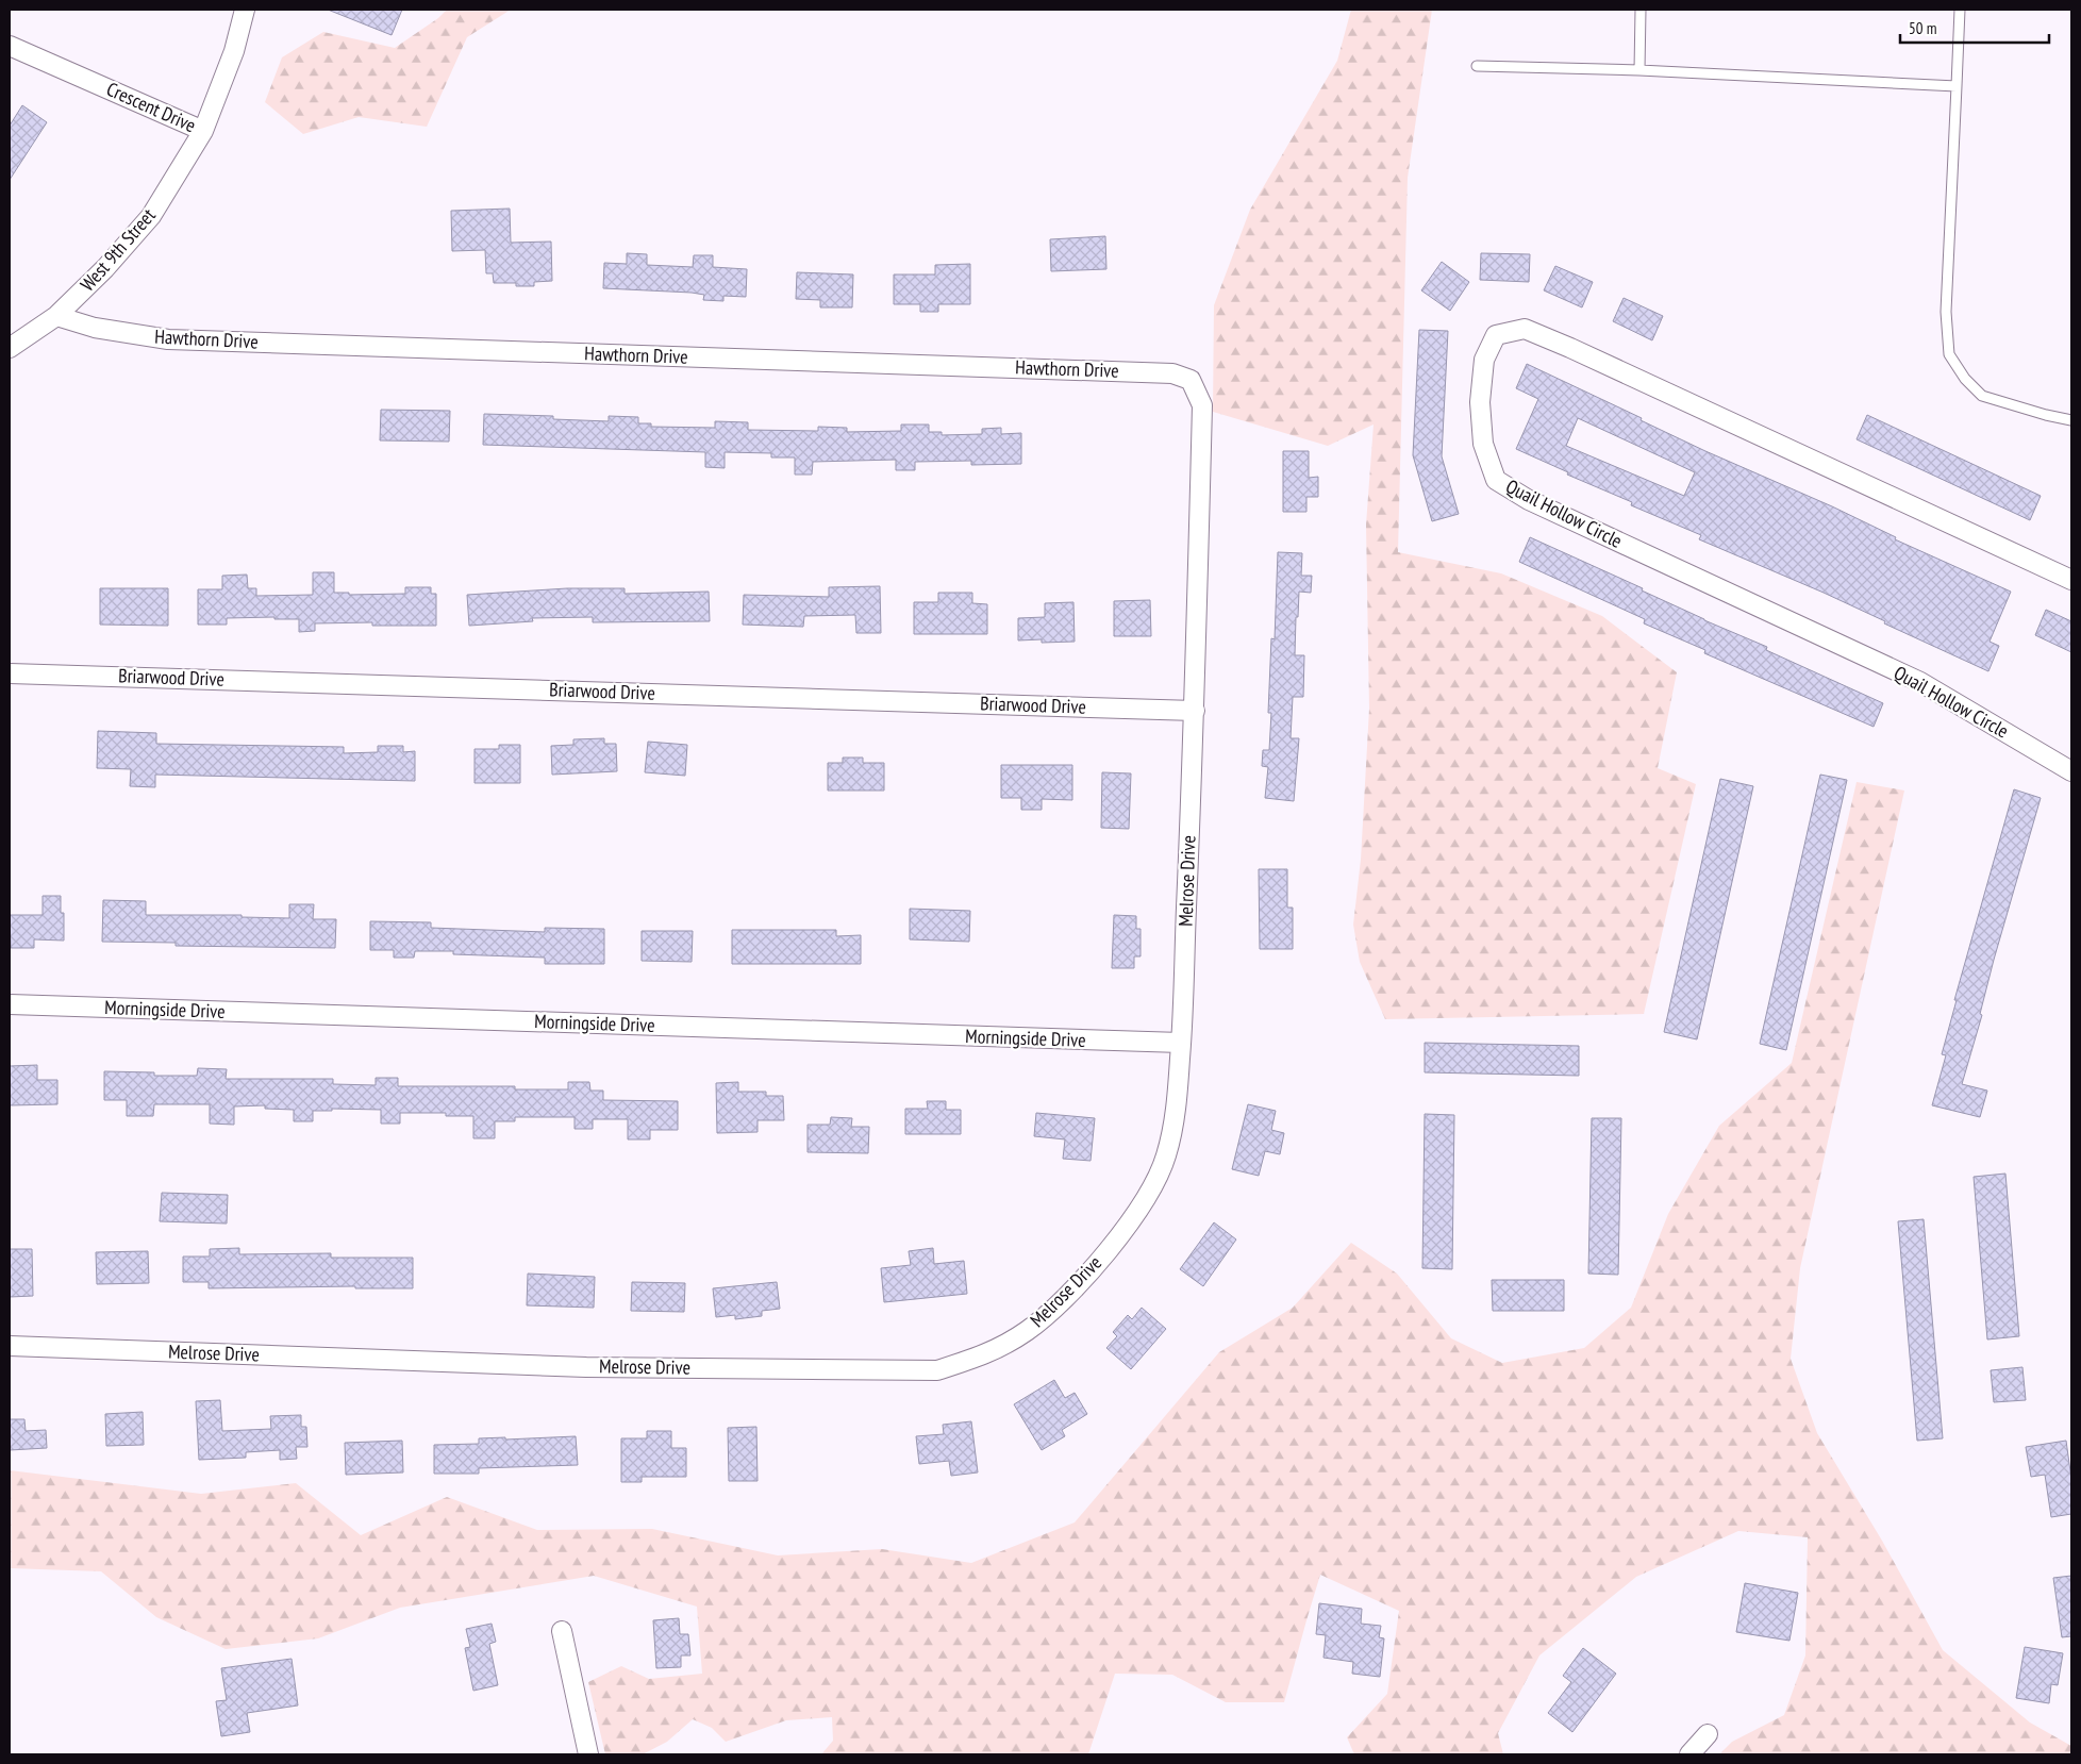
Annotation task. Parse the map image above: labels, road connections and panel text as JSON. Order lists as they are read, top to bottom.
{
  "streets": {
    "street": [
      "Crescent Drive",
      "West 9th Street",
      "Hawthorn Drive",
      "Quail Hollow Circle",
      "Briarwood Drive",
      "Melrose Drive",
      "Morningside Drive"
    ]
  },
  "crossings": [
    ["Crescent Drive", "West 9th Street"],
    ["West 9th Street", "Hawthorn Drive"],
    ["Hawthorn Drive", "Melrose Drive"],
    ["Briarwood Drive", "Melrose Drive"],
    ["Melrose Drive", "Morningside Drive"]
  ],
  "scale_bar": "50 m"
}
